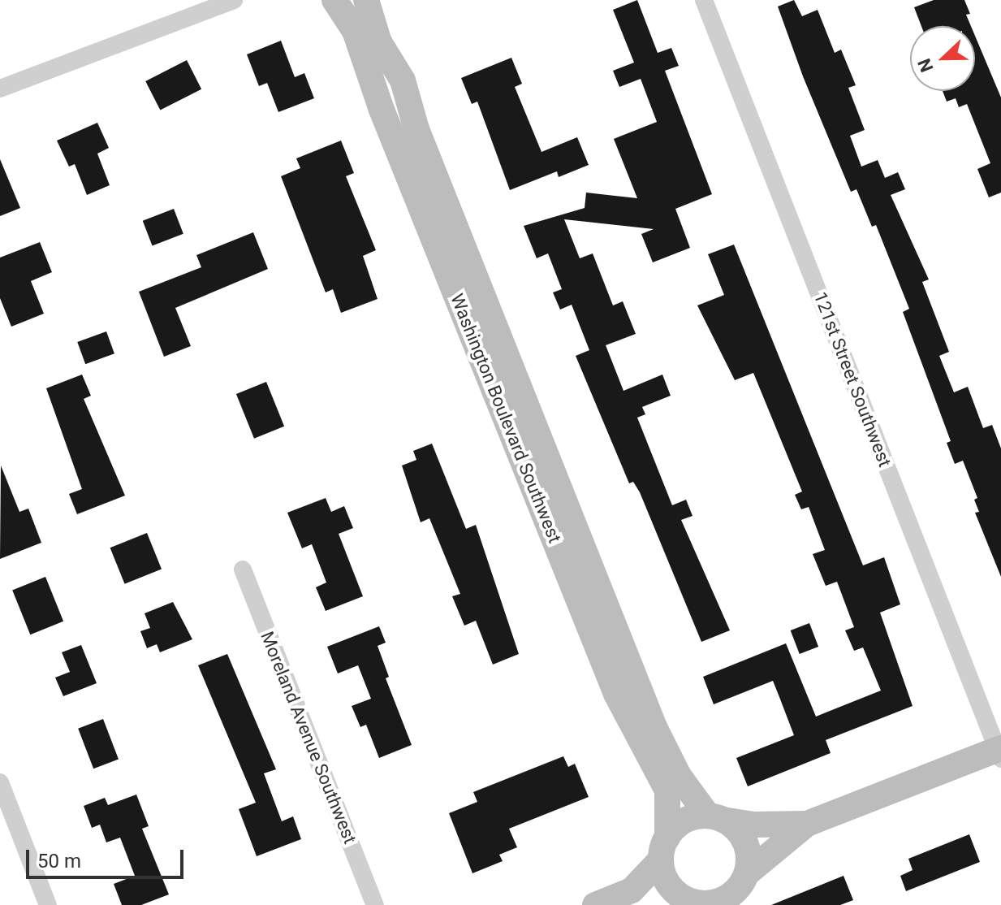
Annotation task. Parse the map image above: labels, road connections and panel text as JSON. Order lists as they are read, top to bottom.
{
  "streets": {
    "main road": ["Washington Boulevard Southwest"],
    "street": ["121st Street Southwest", "Moreland Avenue Southwest"]
  },
  "scale_bar": "50 m",
  "north": "left"
}
